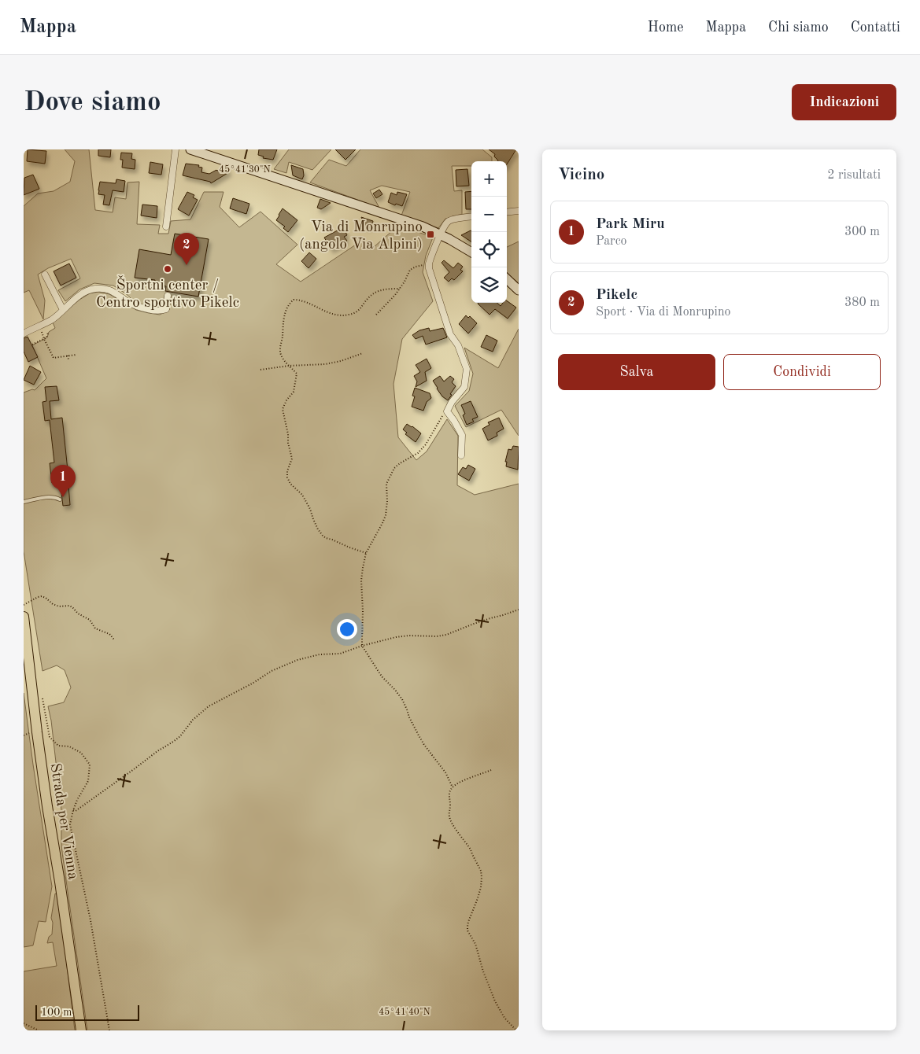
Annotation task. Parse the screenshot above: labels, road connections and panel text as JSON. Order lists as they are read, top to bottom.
{
  "streets": {
    "main road": ["Strada per Vienna"]
  },
  "places": {
    "transit": ["Via di Monrupino (angolo Via Alpini)"],
    "other": ["Športni center / Centro sportivo Pikelc"]
  },
  "scale_bar": "100 m",
  "page": {
    "header": "Mappa",
    "nav": [
      "Home",
      "Mappa",
      "Chi siamo",
      "Contatti"
    ],
    "buttons": [
      "Indicazioni",
      ["Salva", "Condividi"]
    ],
    "title": "Dove siamo",
    "heading": ["Vicino", "2 risultati"],
    "map_buttons": ["+", "−"],
    "list": [
      {
        "mark": "1",
        "name": "Park Miru",
        "note": "Parco",
        "value": "300 m"
      },
      {
        "mark": "2",
        "name": "Pikelc",
        "note": "Sport · Via di Monrupino",
        "value": "380 m"
      }
    ],
    "pins": ["2", "1"],
    "scale": "100 m"
  },
  "coordinates": ["45°41'30\"N", "45°41'40\"N"]
}
